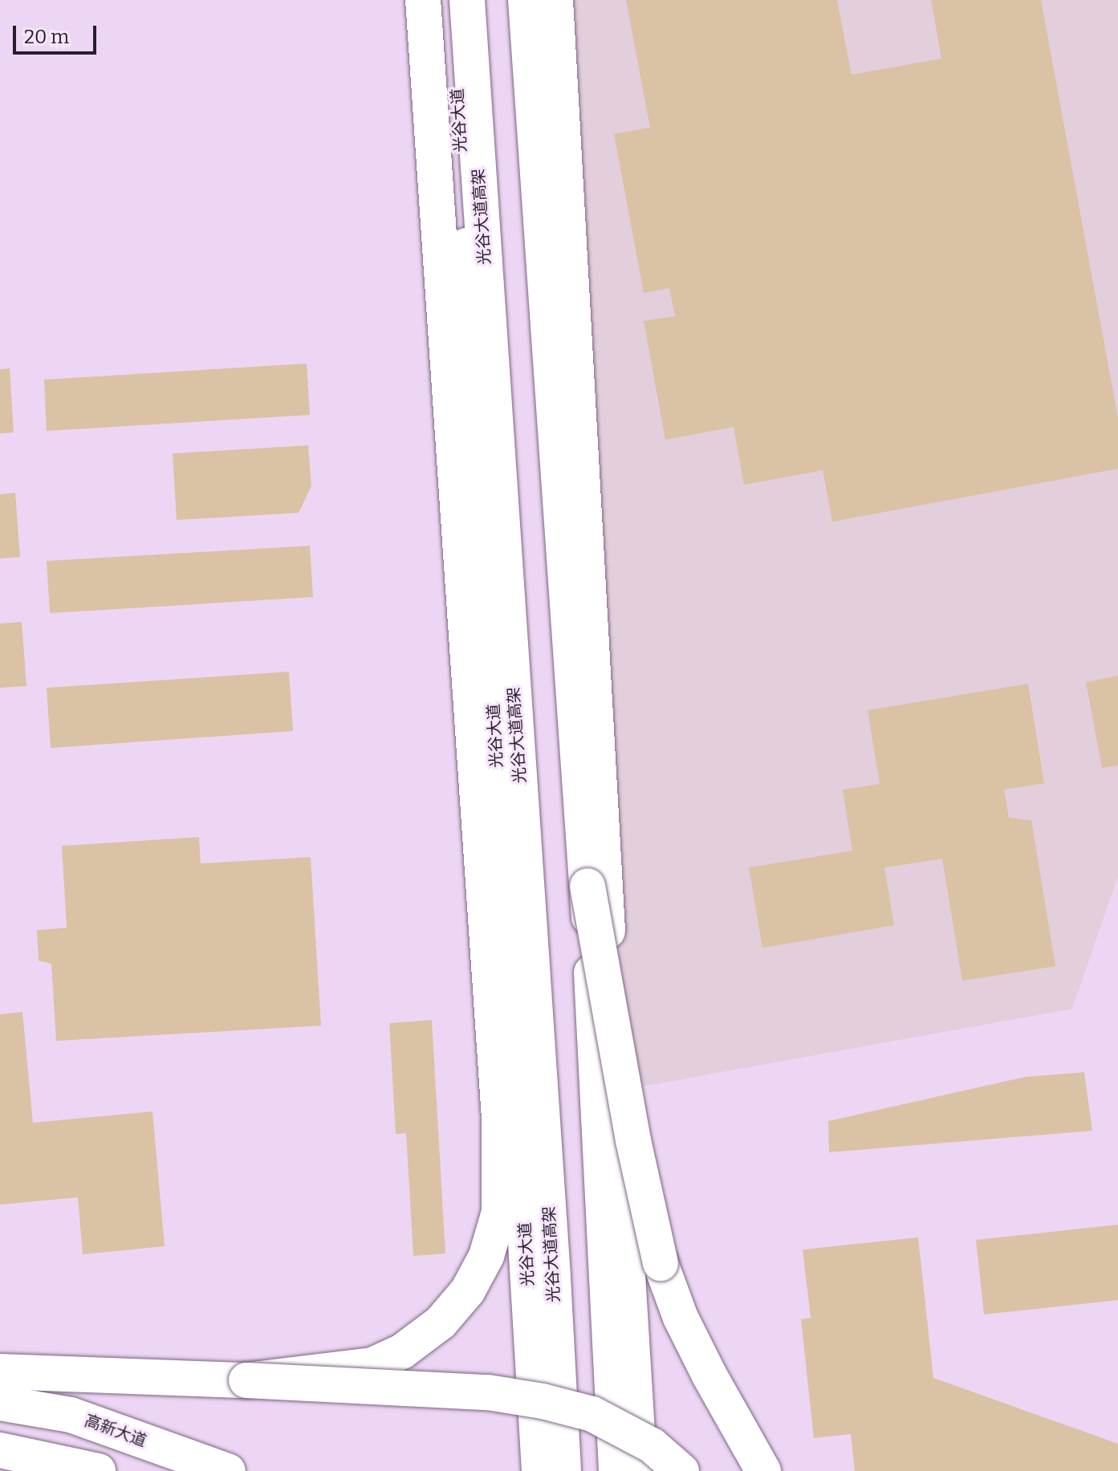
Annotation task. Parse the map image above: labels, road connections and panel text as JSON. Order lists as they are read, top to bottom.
{
  "streets": {
    "main road": ["光谷大道", "光谷大道高架", "高新大道"]
  },
  "scale_bar": "20 m"
}
